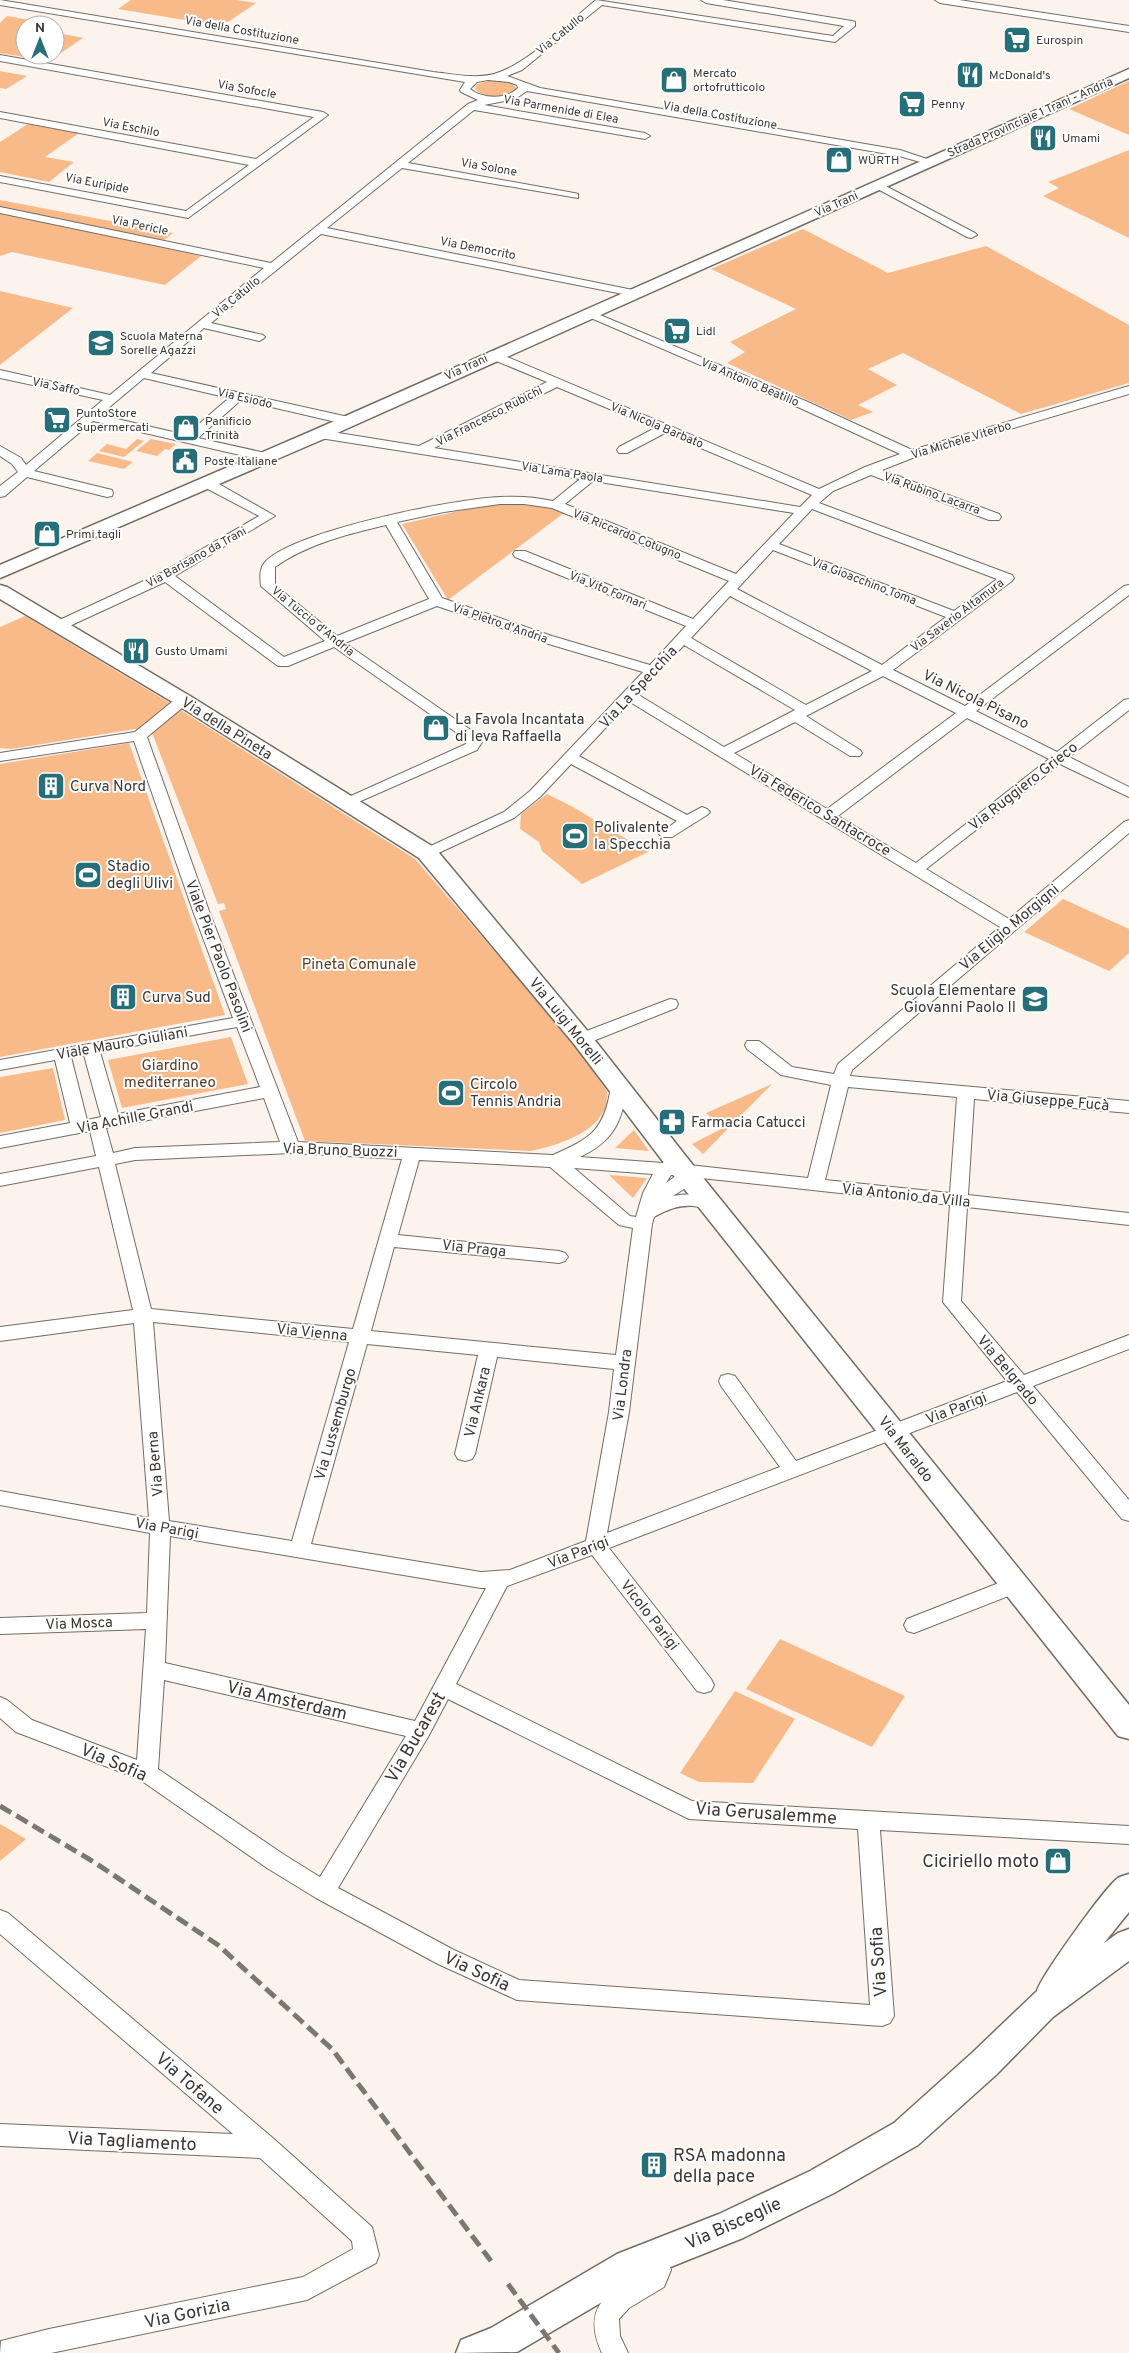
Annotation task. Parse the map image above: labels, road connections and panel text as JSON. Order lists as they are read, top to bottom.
{
  "streets": {
    "main road": [
      "Strada Provinciale 1 Trani - Andria",
      "Via Trani",
      "Via della Pineta",
      "Via Luigi Morelli",
      "Via Maraldo",
      "Via Bisceglie"
    ],
    "street": [
      "Via della Costituzione",
      "Via Catullo",
      "Via Sofocle",
      "Via Parmenide di Elea",
      "Via Eschilo",
      "Via Solone",
      "Via Euripide",
      "Via Pericle",
      "Via Democrito",
      "Via Antonio Beatillo",
      "Via Saffo",
      "Via Esiodo",
      "Via Francesco Rubichi",
      "Via Nicola Barbato",
      "Via Michele Viterbo",
      "Via Lama Paola",
      "Via Rubino Lacarra",
      "Via Riccardo Cotugno",
      "Via Barisano da Trani",
      "Via Gioacchino Toma",
      "Via Vito Fornari",
      "Via Saverio Altamura",
      "Via Tuccio d'Andria",
      "Via Pietro d'Andria",
      "Via La Specchia",
      "Via Nicola Pisano",
      "Via Ruggiero Grieco",
      "Via Federico Santacroce",
      "Via Eligio Morgigni",
      "Viale Pier Paolo Pasolini",
      "Viale Mauro Giuliani",
      "Via Giuseppe Fucà",
      "Via Achille Grandi",
      "Via Bruno Buozzi",
      "Via Antonio da Villa",
      "Via Praga",
      "Via Vienna",
      "Via Belgrado",
      "Via Londra",
      "Via Ankara",
      "Via Parigi",
      "Via Lussemburgo",
      "Via Berna",
      "Vicolo Parigi",
      "Via Mosca",
      "Via Amsterdam",
      "Via Bucarest",
      "Via Sofia",
      "Via Gerusalemme",
      "Via Tofane",
      "Via Tagliamento",
      "Via Gorizia"
    ]
  },
  "crossings": [
    ["Via della Costituzione", "Via Catullo"],
    ["Via della Costituzione", "Via Parmenide di Elea"],
    ["Via della Costituzione", "Strada Provinciale 1 Trani - Andria"],
    ["Via della Costituzione", "Via Trani"],
    ["Via Catullo", "Via Parmenide di Elea"],
    ["Via Catullo", "Via Solone"],
    ["Via Catullo", "Via Pericle"],
    ["Via Catullo", "Via Democrito"],
    ["Via Catullo", "Via Saffo"],
    ["Via Catullo", "Via Esiodo"],
    ["Via Sofocle", "Via Eschilo"],
    ["Via Sofocle", "Via Euripide"],
    ["Strada Provinciale 1 Trani - Andria", "Via Trani"],
    ["Via Trani", "Via Democrito"],
    ["Via Trani", "Via Antonio Beatillo"],
    ["Via Trani", "Via Esiodo"],
    ["Via Trani", "Via Nicola Barbato"],
    ["Via Trani", "Via Lama Paola"],
    ["Via Trani", "Via Barisano da Trani"],
    ["Via Antonio Beatillo", "Via Michele Viterbo"],
    ["Via Francesco Rubichi", "Via Nicola Barbato"],
    ["Via Francesco Rubichi", "Via Lama Paola"],
    ["Via Nicola Barbato", "Via Michele Viterbo"],
    ["Via Nicola Barbato", "Via Lama Paola"],
    ["Via Nicola Barbato", "Via Saverio Altamura"],
    ["Via Nicola Barbato", "Via La Specchia"],
    ["Via Michele Viterbo", "Via Lama Paola"],
    ["Via Michele Viterbo", "Via Rubino Lacarra"],
    ["Via Michele Viterbo", "Via Saverio Altamura"],
    ["Via Michele Viterbo", "Via La Specchia"],
    ["Via Lama Paola", "Via Riccardo Cotugno"],
    ["Via Lama Paola", "Via Saverio Altamura"],
    ["Via Lama Paola", "Via La Specchia"],
    ["Via Riccardo Cotugno", "Via Tuccio d'Andria"],
    ["Via Riccardo Cotugno", "Via La Specchia"],
    ["Via Riccardo Cotugno", "Via Nicola Pisano"],
    ["Via Barisano da Trani", "Via della Pineta"],
    ["Via Gioacchino Toma", "Via Saverio Altamura"],
    ["Via Gioacchino Toma", "Via La Specchia"],
    ["Via Vito Fornari", "Via La Specchia"],
    ["Via Saverio Altamura", "Via La Specchia"],
    ["Via Saverio Altamura", "Via Nicola Pisano"],
    ["Via Saverio Altamura", "Via Federico Santacroce"],
    ["Via Tuccio d'Andria", "Via Pietro d'Andria"],
    ["Via Tuccio d'Andria", "Via della Pineta"],
    ["Via Pietro d'Andria", "Via La Specchia"],
    ["Via La Specchia", "Via Nicola Pisano"],
    ["Via La Specchia", "Via della Pineta"],
    ["Via La Specchia", "Via Federico Santacroce"],
    ["Via Nicola Pisano", "Via Ruggiero Grieco"],
    ["Via della Pineta", "Via Luigi Morelli"],
    ["Via Ruggiero Grieco", "Via Federico Santacroce"],
    ["Via Federico Santacroce", "Via Eligio Morgigni"],
    ["Via Eligio Morgigni", "Via Giuseppe Fucà"],
    ["Via Eligio Morgigni", "Via Antonio da Villa"],
    ["Viale Pier Paolo Pasolini", "Viale Mauro Giuliani"],
    ["Viale Pier Paolo Pasolini", "Via Achille Grandi"],
    ["Viale Pier Paolo Pasolini", "Via Bruno Buozzi"],
    ["Via Luigi Morelli", "Via Bruno Buozzi"],
    ["Via Luigi Morelli", "Via Antonio da Villa"],
    ["Via Luigi Morelli", "Via Maraldo"],
    ["Via Giuseppe Fucà", "Via Antonio da Villa"],
    ["Via Giuseppe Fucà", "Via Belgrado"],
    ["Via Achille Grandi", "Via Berna"],
    ["Via Bruno Buozzi", "Via Antonio da Villa"],
    ["Via Bruno Buozzi", "Via Lussemburgo"],
    ["Via Bruno Buozzi", "Via Maraldo"],
    ["Via Bruno Buozzi", "Via Berna"],
    ["Via Antonio da Villa", "Via Belgrado"],
    ["Via Antonio da Villa", "Via Maraldo"],
    ["Via Praga", "Via Lussemburgo"],
    ["Via Vienna", "Via Londra"],
    ["Via Vienna", "Via Ankara"],
    ["Via Vienna", "Via Lussemburgo"],
    ["Via Vienna", "Via Berna"],
    ["Via Belgrado", "Via Parigi"],
    ["Via Londra", "Via Parigi"],
    ["Via Londra", "Vicolo Parigi"],
    ["Via Parigi", "Via Lussemburgo"],
    ["Via Parigi", "Via Maraldo"],
    ["Via Parigi", "Via Berna"],
    ["Via Parigi", "Vicolo Parigi"],
    ["Via Parigi", "Via Bucarest"],
    ["Via Berna", "Via Mosca"],
    ["Via Berna", "Via Amsterdam"],
    ["Via Berna", "Via Sofia"],
    ["Via Amsterdam", "Via Bucarest"],
    ["Via Bucarest", "Via Sofia"],
    ["Via Bucarest", "Via Gerusalemme"],
    ["Via Sofia", "Via Gerusalemme"],
    ["Via Tofane", "Via Tagliamento"],
    ["Via Tofane", "Via Gorizia"]
  ],
  "parks": ["Pineta Comunale", "Giardino mediterraneo"],
  "places": {
    "supermarket": [
      "Eurospin",
      "Penny",
      "Lidl",
      "PuntoStore Supermercati"
    ],
    "restaurant": ["McDonald's", "Umami", "Gusto Umami"],
    "shop": [
      "Mercato ortofrutticolo",
      "WÜRTH",
      "Panificio Trinità",
      "Primi tagli",
      "La Favola Incantata di Ieva Raffaella",
      "Ciciriello moto"
    ],
    "school or university": ["Scuola Materna Sorelle Agazzi", "Scuola Elementare Giovanni Paolo II"],
    "public building": ["Poste Italiane"],
    "building": ["Curva Nord", "Curva Sud", "RSA madonna della pace"],
    "sports": ["Polivalente la Specchia", "Stadio degli Ulivi", "Circolo Tennis Andria"],
    "pharmacy": ["Farmacia Catucci"]
  },
  "north": "top"
}
